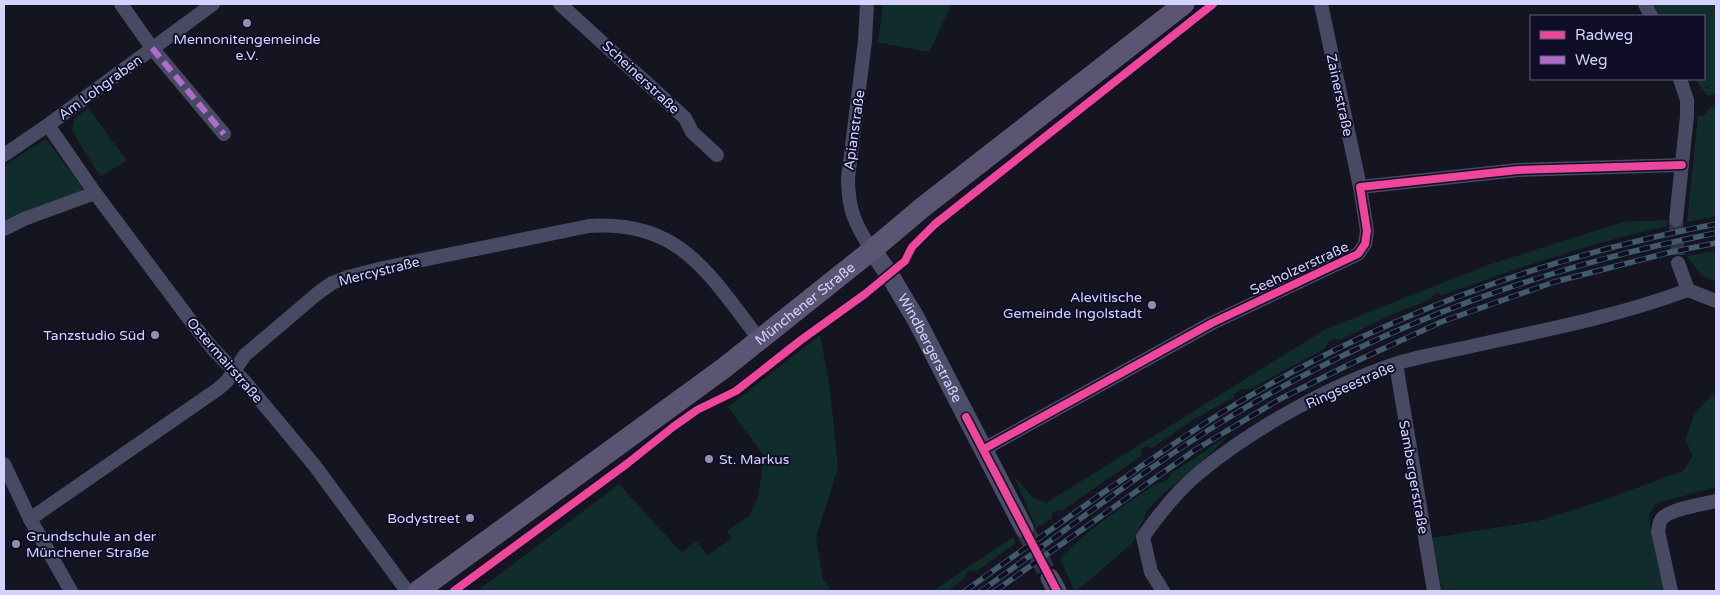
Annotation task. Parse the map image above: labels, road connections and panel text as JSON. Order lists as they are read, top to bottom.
{
  "streets": {
    "main road": ["Münchener Straße"],
    "street": [
      "Scheinerstraße",
      "Am Lohgraben",
      "Zainerstraße",
      "Apianstraße",
      "Seeholzerstraße",
      "Mercystraße",
      "Windbergerstraße",
      "Ostermairstraße",
      "Ringseestraße",
      "Sambergerstraße"
    ]
  },
  "crossings": [
    ["Am Lohgraben", "Ostermairstraße"],
    ["Zainerstraße", "Seeholzerstraße"],
    ["Apianstraße", "Münchener Straße"],
    ["Apianstraße", "Windbergerstraße"],
    ["Seeholzerstraße", "Windbergerstraße"],
    ["Mercystraße", "Münchener Straße"],
    ["Mercystraße", "Ostermairstraße"],
    ["Münchener Straße", "Windbergerstraße"],
    ["Ringseestraße", "Sambergerstraße"]
  ],
  "places": [
    "Mennonitengemeinde e.V.",
    "Alevitische Gemeinde Ingolstadt",
    "Tanzstudio Süd",
    "St. Markus",
    "Bodystreet",
    "Grundschule an der Münchener Straße"
  ],
  "legend": ["Radweg", "Weg"]
}
